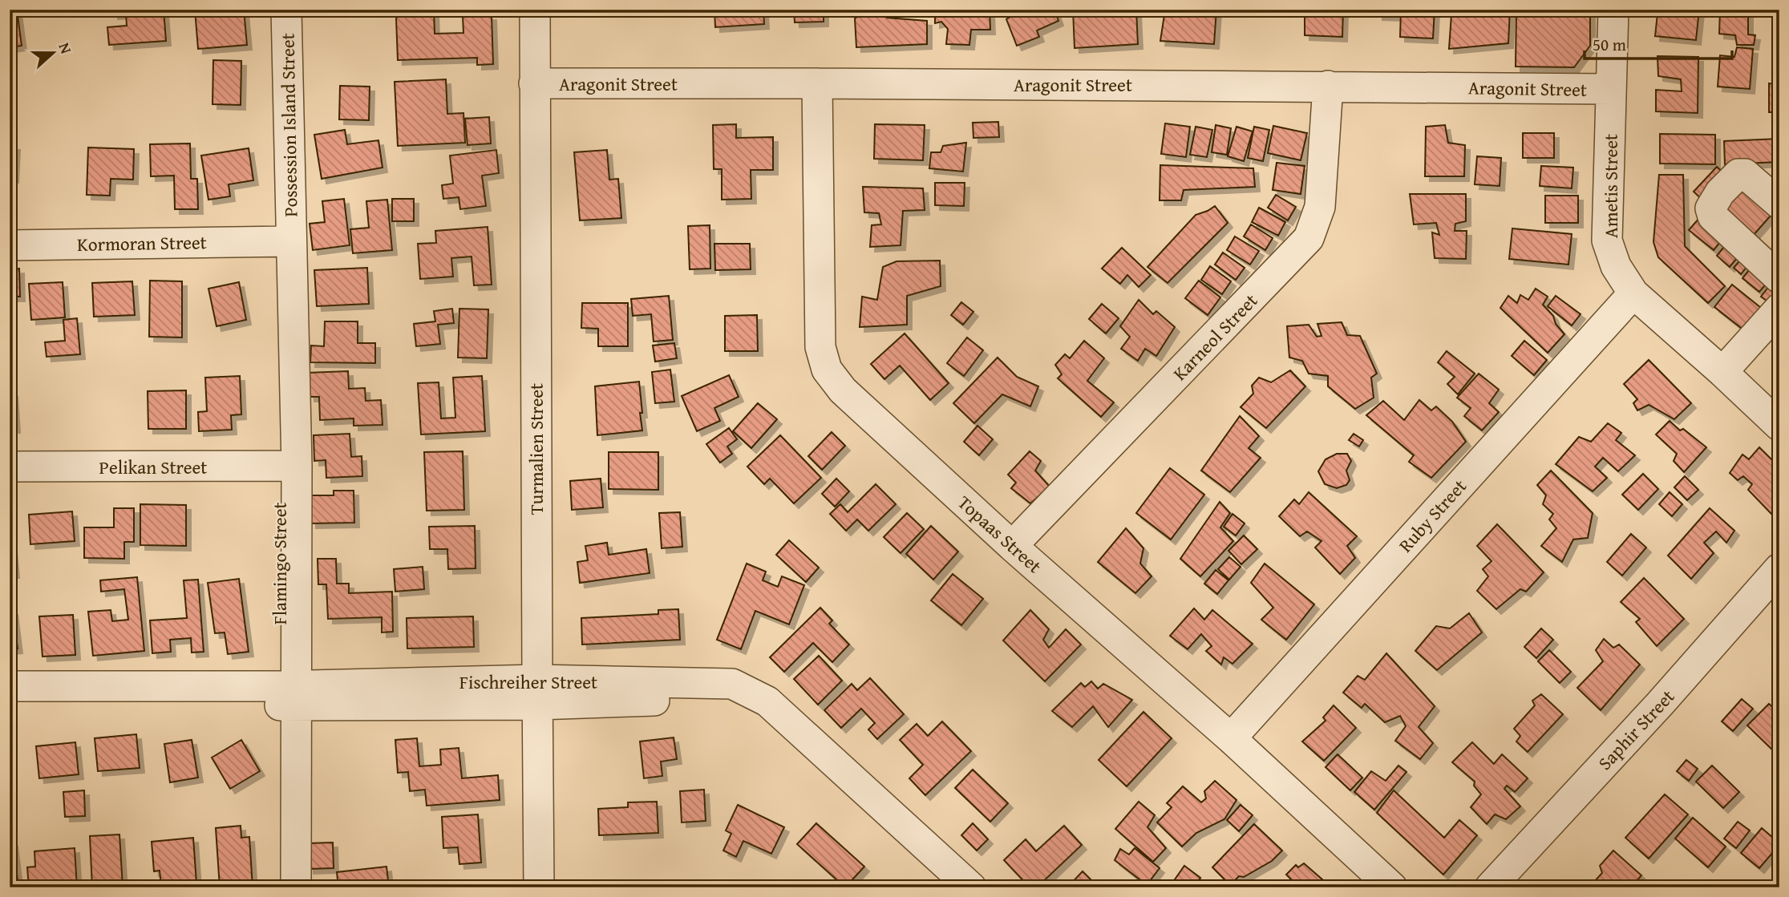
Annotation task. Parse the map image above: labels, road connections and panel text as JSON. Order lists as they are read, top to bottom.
{
  "streets": {
    "street": [
      "Aragonit Street",
      "Possession Island Street",
      "Ametis Street",
      "Kormoran Street",
      "Karneol Street",
      "Turmalien Street",
      "Pelikan Street",
      "Ruby Street",
      "Topaas Street",
      "Flamingo Street",
      "Fischreiher Street",
      "Saphir Street"
    ]
  },
  "crossings": [
    ["Aragonit Street", "Ametis Street"],
    ["Aragonit Street", "Karneol Street"],
    ["Aragonit Street", "Turmalien Street"],
    ["Aragonit Street", "Topaas Street"],
    ["Possession Island Street", "Kormoran Street"],
    ["Possession Island Street", "Flamingo Street"],
    ["Ametis Street", "Ruby Street"],
    ["Kormoran Street", "Flamingo Street"],
    ["Karneol Street", "Topaas Street"],
    ["Turmalien Street", "Fischreiher Street"],
    ["Pelikan Street", "Flamingo Street"],
    ["Ruby Street", "Topaas Street"],
    ["Flamingo Street", "Fischreiher Street"]
  ],
  "scale_bar": "50 m",
  "north": "right"
}
